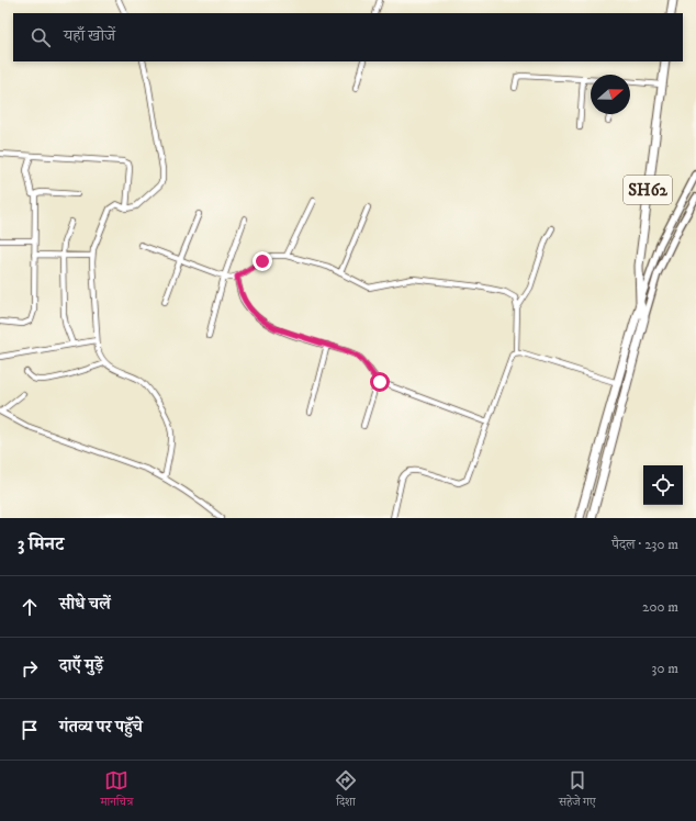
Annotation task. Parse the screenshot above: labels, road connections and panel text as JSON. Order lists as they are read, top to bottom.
{
  "streets": {
    "main road": ["SH62"]
  },
  "north": "right",
  "page": {
    "search": "यहाँ खोजें",
    "heading": ["3 मिनट", "पैदल · 230 m"],
    "list": [
      ["सीधे चलें", "200 m"],
      ["दाएँ मुड़ें", "30 m"],
      "गंतव्य पर पहुँचे"
    ],
    "nav": ["मानचित्र", "दिशा", "सहेजे गए"]
  }
}
